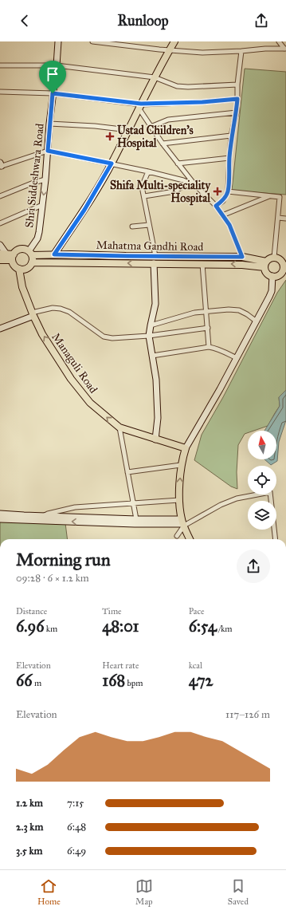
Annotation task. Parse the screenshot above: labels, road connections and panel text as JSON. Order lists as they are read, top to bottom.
{
  "streets": {
    "main road": ["Mahatma Gandhi Road", "Managuli Road"],
    "street": ["Shri Siddeshwara Road"]
  },
  "crossings": [
    ["Shri Siddeshwara Road", "Mahatma Gandhi Road"],
    ["Shri Siddeshwara Road", "Managuli Road"],
    ["Mahatma Gandhi Road", "Managuli Road"]
  ],
  "one_way": ["Managuli Road"],
  "places": {
    "health": ["Ustad Children's Hospital", "Shifa Multi-speciality Hospital"]
  },
  "north": "top",
  "page": {
    "header": "Runloop",
    "heading": ["Morning run", "09:28 · 6 × 1.2 km"],
    "stats": [
      ["Distance", "6.96 km"],
      ["Time", "48:01"],
      ["Pace", "6:54 /km"],
      ["Elevation", "66 m"],
      ["Heart rate", "168 bpm"],
      ["kcal", "472"]
    ],
    "chart": ["Elevation", "117–126 m"],
    "list": [
      {
        "name": "1.2 km",
        "note": "7:15"
      },
      {
        "name": "2.3 km",
        "note": "6:48"
      },
      {
        "name": "3.5 km",
        "note": "6:49"
      }
    ],
    "tabs": ["Home", "Map", "Saved"]
  }
}
